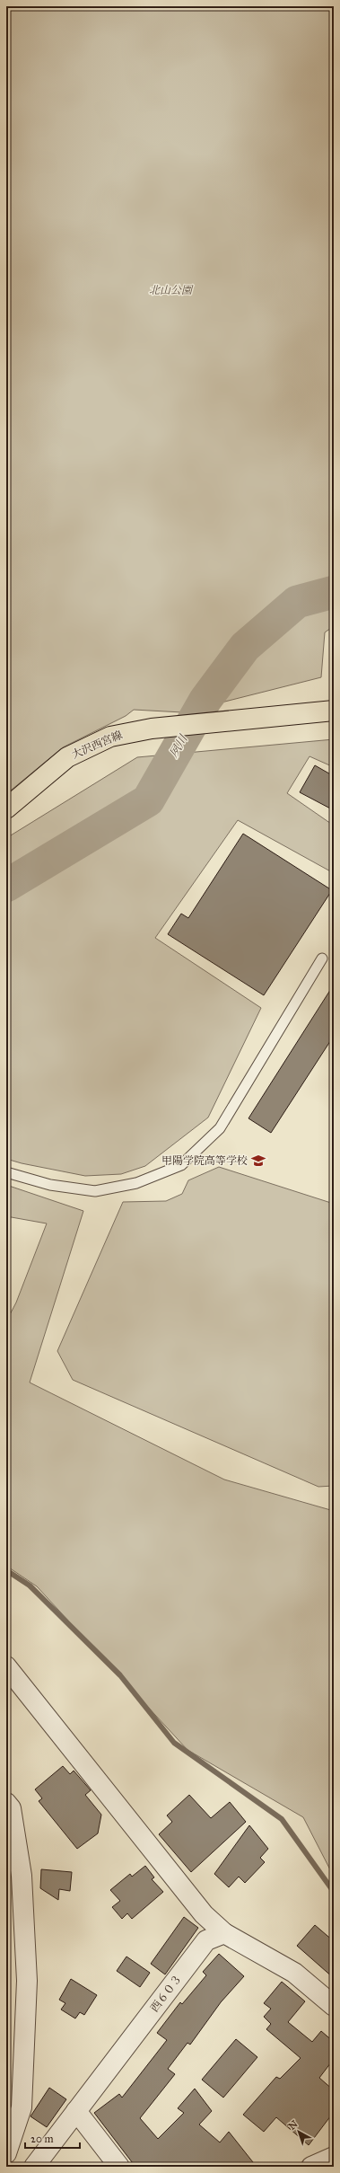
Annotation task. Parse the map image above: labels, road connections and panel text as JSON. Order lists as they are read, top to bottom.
{
  "streets": {
    "main road": ["大沢西宮線"],
    "street": ["西６０３"]
  },
  "water": ["夙川"],
  "parks": ["北山公園"],
  "places": {
    "school or university": ["甲陽学院高等学校"]
  },
  "scale_bar": "20 m",
  "north": "top left"
}
